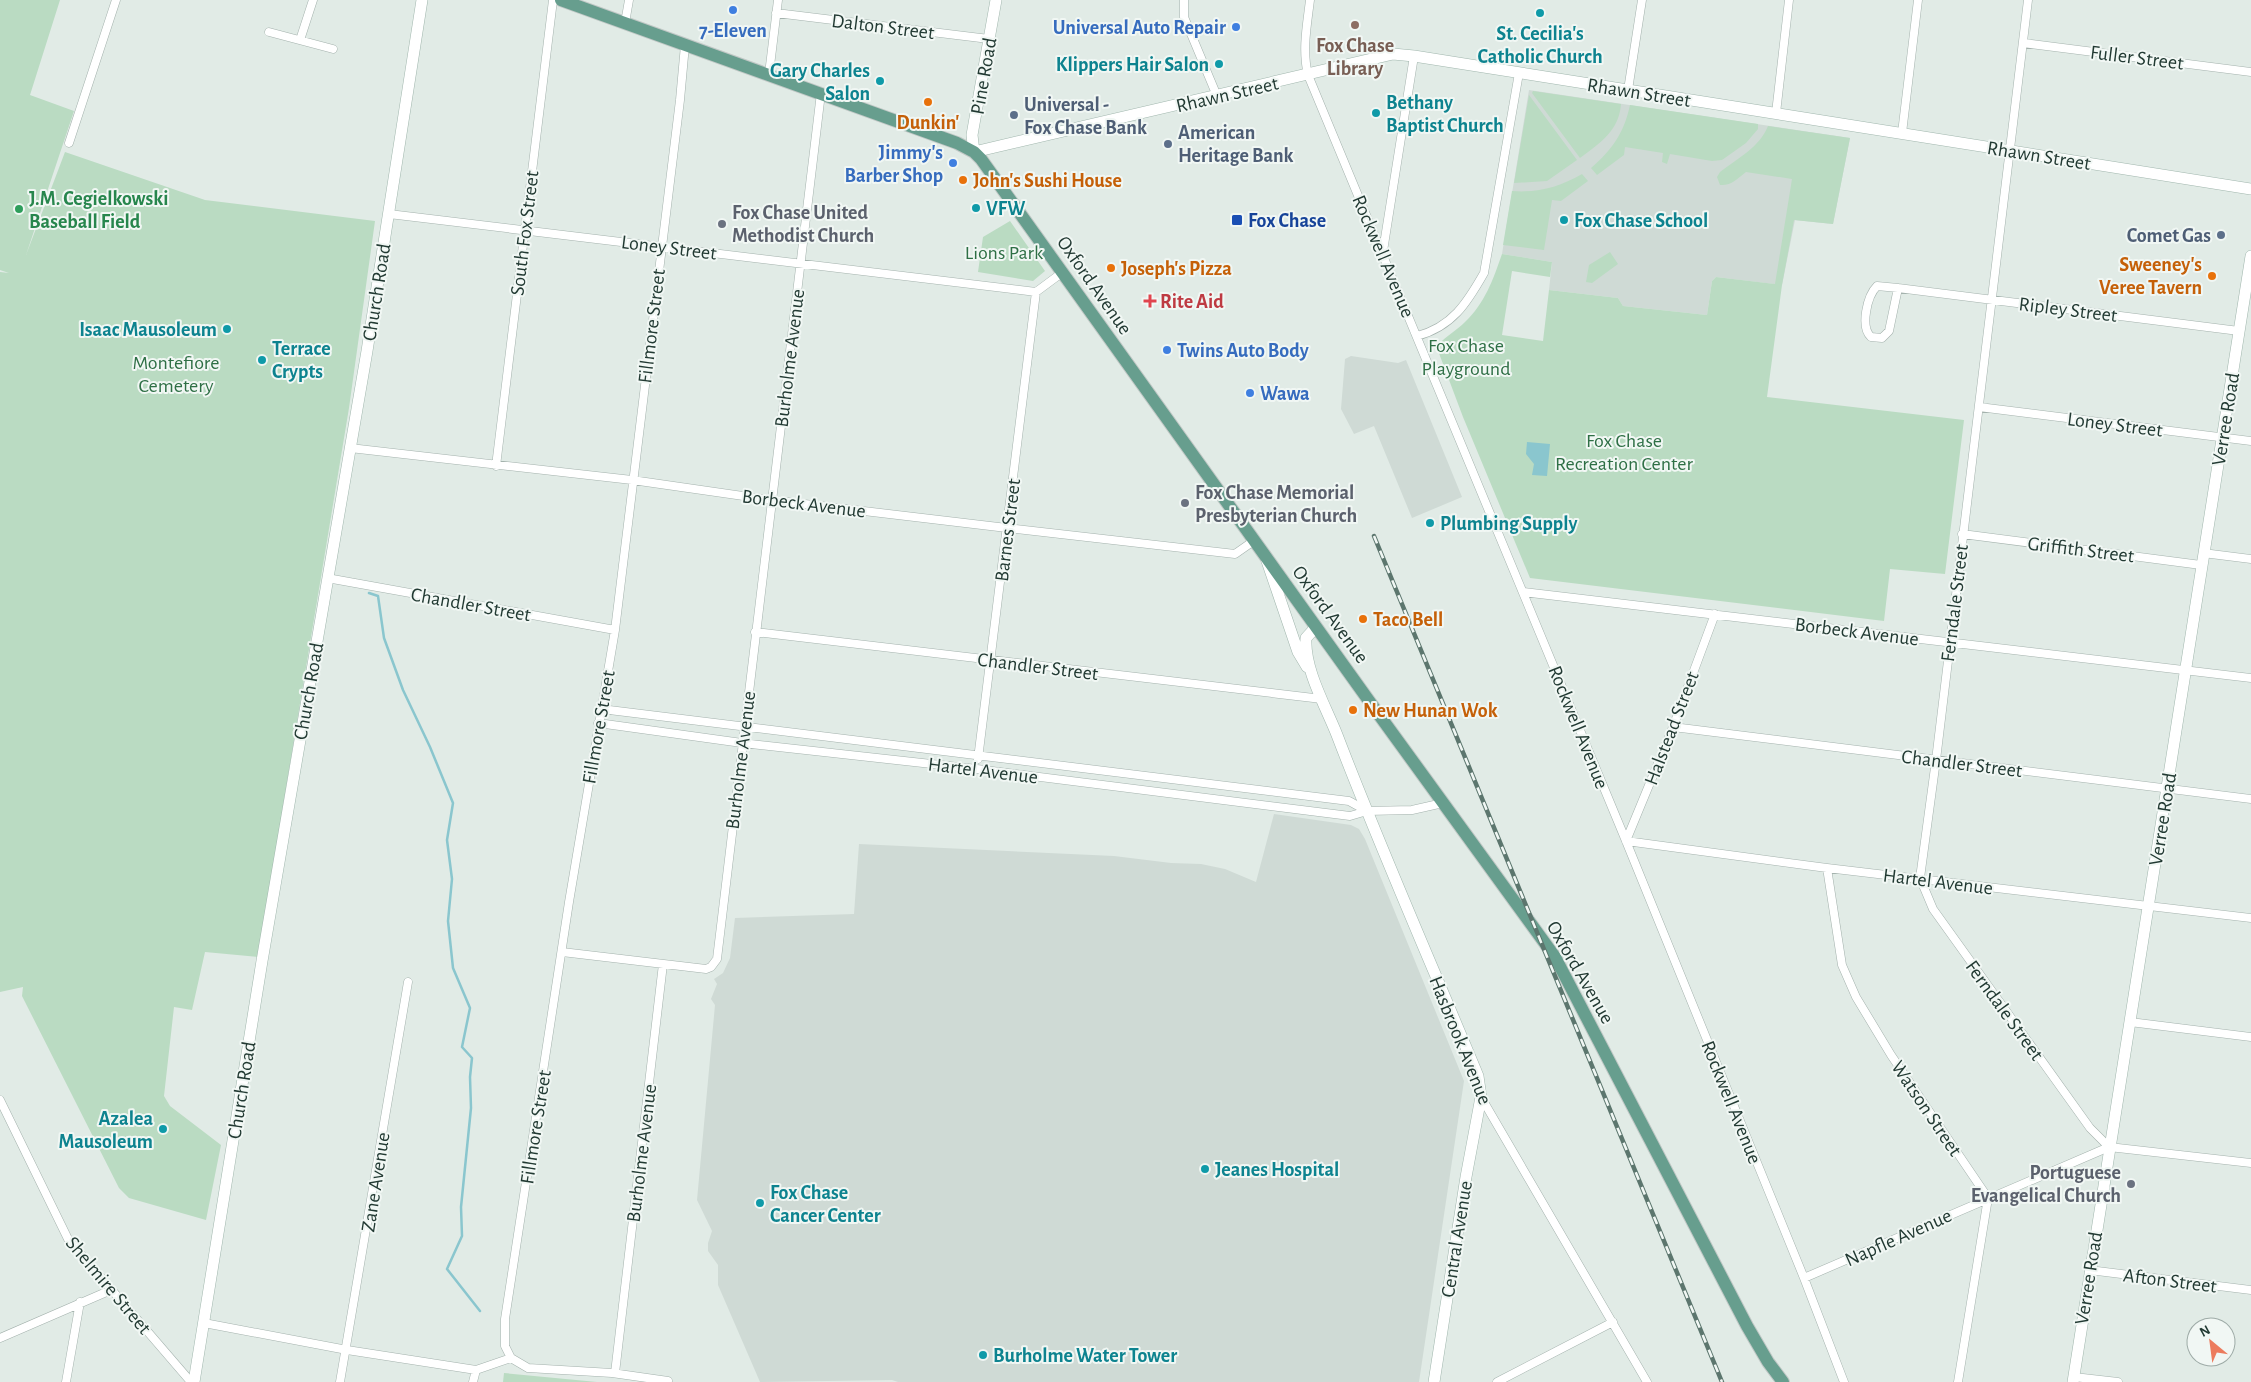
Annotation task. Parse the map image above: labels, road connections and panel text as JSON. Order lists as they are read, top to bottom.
{
  "streets": {
    "main road": [
      "Pine Road",
      "Rhawn Street",
      "Oxford Avenue",
      "Church Road",
      "Verree Road",
      "Hasbrook Avenue",
      "Central Avenue"
    ],
    "street": [
      "Dalton Street",
      "Fuller Street",
      "South Fox Street",
      "Loney Street",
      "Rockwell Avenue",
      "Ripley Street",
      "Fillmore Street",
      "Burholme Avenue",
      "Borbeck Avenue",
      "Barnes Street",
      "Griffith Street",
      "Ferndale Street",
      "Chandler Street",
      "Halstead Street",
      "Hartel Avenue",
      "Watson Street",
      "Zane Avenue",
      "Napfle Avenue",
      "Afton Street",
      "Shelmire Street"
    ]
  },
  "crossings": [
    ["Dalton Street", "Pine Road"],
    ["Fuller Street", "Ferndale Street"],
    ["Pine Road", "Rhawn Street"],
    ["Pine Road", "Oxford Avenue"],
    ["Rhawn Street", "Rockwell Avenue"],
    ["Rhawn Street", "Oxford Avenue"],
    ["Rhawn Street", "Ferndale Street"],
    ["South Fox Street", "Loney Street"],
    ["South Fox Street", "Borbeck Avenue"],
    ["Loney Street", "Church Road"],
    ["Loney Street", "Fillmore Street"],
    ["Loney Street", "Burholme Avenue"],
    ["Loney Street", "Verree Road"],
    ["Loney Street", "Barnes Street"],
    ["Loney Street", "Ferndale Street"],
    ["Rockwell Avenue", "Borbeck Avenue"],
    ["Rockwell Avenue", "Halstead Street"],
    ["Rockwell Avenue", "Hartel Avenue"],
    ["Rockwell Avenue", "Napfle Avenue"],
    ["Oxford Avenue", "Fillmore Street"],
    ["Oxford Avenue", "Burholme Avenue"],
    ["Oxford Avenue", "Borbeck Avenue"],
    ["Oxford Avenue", "Hartel Avenue"],
    ["Oxford Avenue", "Hasbrook Avenue"],
    ["Church Road", "Borbeck Avenue"],
    ["Church Road", "Chandler Street"],
    ["Church Road", "Shelmire Street"],
    ["Ripley Street", "Verree Road"],
    ["Ripley Street", "Ferndale Street"],
    ["Fillmore Street", "Borbeck Avenue"],
    ["Fillmore Street", "Chandler Street"],
    ["Fillmore Street", "Hartel Avenue"],
    ["Burholme Avenue", "Borbeck Avenue"],
    ["Burholme Avenue", "Chandler Street"],
    ["Burholme Avenue", "Hartel Avenue"],
    ["Verree Road", "Borbeck Avenue"],
    ["Verree Road", "Griffith Street"],
    ["Verree Road", "Ferndale Street"],
    ["Verree Road", "Chandler Street"],
    ["Verree Road", "Hartel Avenue"],
    ["Verree Road", "Napfle Avenue"],
    ["Verree Road", "Afton Street"],
    ["Borbeck Avenue", "Barnes Street"],
    ["Borbeck Avenue", "Ferndale Street"],
    ["Borbeck Avenue", "Halstead Street"],
    ["Barnes Street", "Chandler Street"],
    ["Barnes Street", "Hartel Avenue"],
    ["Griffith Street", "Ferndale Street"],
    ["Ferndale Street", "Chandler Street"],
    ["Ferndale Street", "Hartel Avenue"],
    ["Ferndale Street", "Napfle Avenue"],
    ["Chandler Street", "Halstead Street"],
    ["Chandler Street", "Hasbrook Avenue"],
    ["Halstead Street", "Hartel Avenue"],
    ["Hartel Avenue", "Hasbrook Avenue"],
    ["Hartel Avenue", "Watson Street"],
    ["Hasbrook Avenue", "Central Avenue"],
    ["Watson Street", "Napfle Avenue"]
  ],
  "parks": [
    "Lions Park",
    "Fox Chase Playground",
    "Montefiore Cemetery",
    "Fox Chase Recreation Center"
  ],
  "places": {
    "other": [
      "7-Eleven",
      "St. Cecilia's Catholic Church",
      "Fox Chase Library",
      "Universal Auto Repair",
      "Klippers Hair Salon",
      "Gary Charles Salon",
      "Dunkin'",
      "Bethany Baptist Church",
      "Universal - Fox Chase Bank",
      "American Heritage Bank",
      "Jimmy's Barber Shop",
      "John's Sushi House",
      "VFW",
      "J.M. Cegielkowski Baseball Field",
      "Fox Chase School",
      "Fox Chase United Methodist Church",
      "Comet Gas",
      "Joseph's Pizza",
      "Sweeney's Veree Tavern",
      "Isaac Mausoleum",
      "Twins Auto Body",
      "Terrace Crypts",
      "Wawa",
      "Fox Chase Memorial Presbyterian Church",
      "Plumbing Supply",
      "Taco Bell",
      "New Hunan Wok",
      "Azalea Mausoleum",
      "Jeanes Hospital",
      "Portuguese Evangelical Church",
      "Fox Chase Cancer Center",
      "Burholme Water Tower"
    ],
    "transit": ["Fox Chase"],
    "health": ["Rite Aid"]
  },
  "north": "top left"
}
